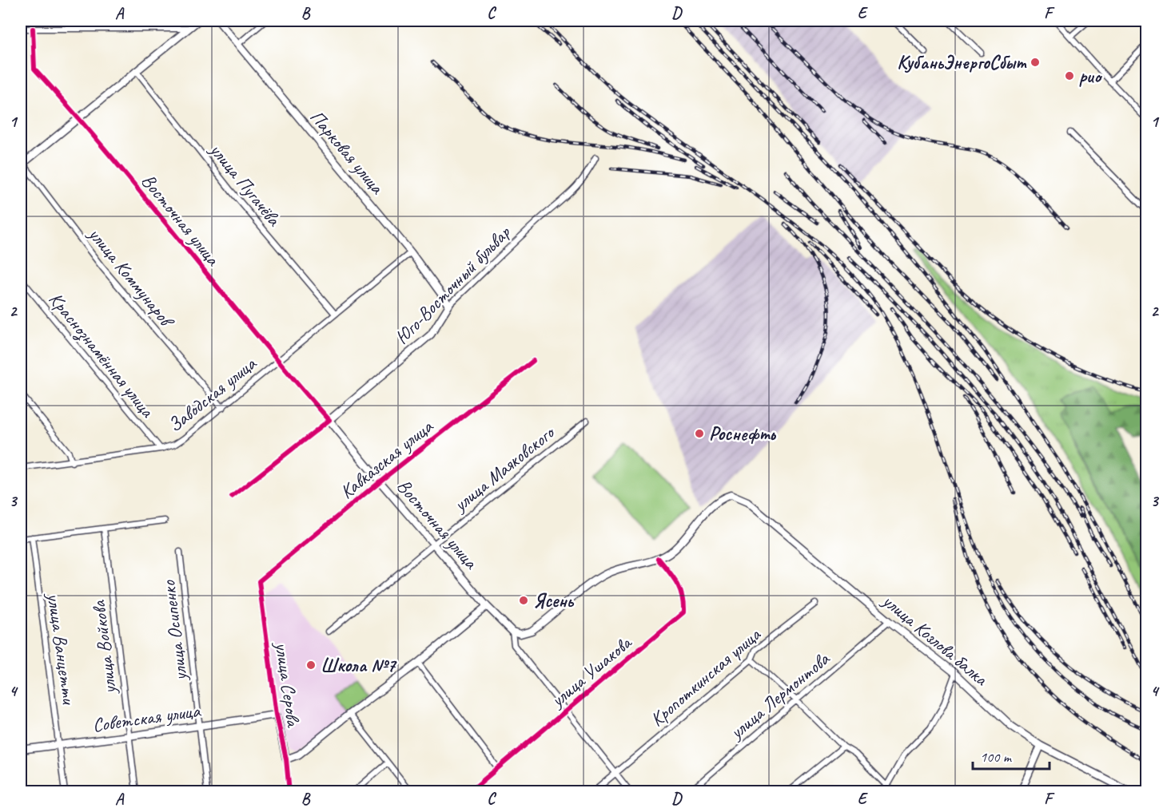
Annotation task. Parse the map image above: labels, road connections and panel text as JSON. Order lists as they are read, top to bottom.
{
  "streets": {
    "main road": [
      "Парковая улица",
      "Восточная улица",
      "Юго-Восточный бульвар",
      "улица Козлова балка",
      "улица Серова",
      "Советская улица"
    ],
    "street": [
      "улица Пугачёва",
      "улица Коммунаров",
      "Краснознамённая улица",
      "Заводская улица",
      "Кавказская улица",
      "улица Маяковского",
      "улица Осипенко",
      "улица Войкова",
      "улица Ванцетти",
      "улица Ушакова",
      "Кропоткинская улица",
      "улица Лермонтова"
    ]
  },
  "crossings": [
    ["Парковая улица", "Юго-Восточный бульвар"],
    ["Парковая улица", "Заводская улица"],
    ["улица Пугачёва", "Заводская улица"],
    ["Восточная улица", "Юго-Восточный бульвар"],
    ["Восточная улица", "Заводская улица"],
    ["Восточная улица", "Кавказская улица"],
    ["Восточная улица", "улица Маяковского"],
    ["Восточная улица", "улица Ушакова"],
    ["Восточная улица", "Кропоткинская улица"],
    ["улица Коммунаров", "Заводская улица"],
    ["Краснознамённая улица", "Заводская улица"],
    ["Кавказская улица", "улица Серова"],
    ["улица Осипенко", "Советская улица"],
    ["улица Козлова балка", "улица Ушакова"],
    ["улица Козлова балка", "улица Лермонтова"],
    ["улица Войкова", "Советская улица"],
    ["улица Ванцетти", "Советская улица"],
    ["улица Серова", "Советская улица"]
  ],
  "places": [
    "КубаньЭнергоСбыт",
    "рио",
    "Роснефть",
    "Ясень",
    "Школа №7"
  ],
  "scale_bar": "100 m",
  "grid": {
    "columns": [
      "A",
      "B",
      "C",
      "D",
      "E",
      "F"
    ],
    "rows": [
      "1",
      "2",
      "3",
      "4"
    ]
  }
}
